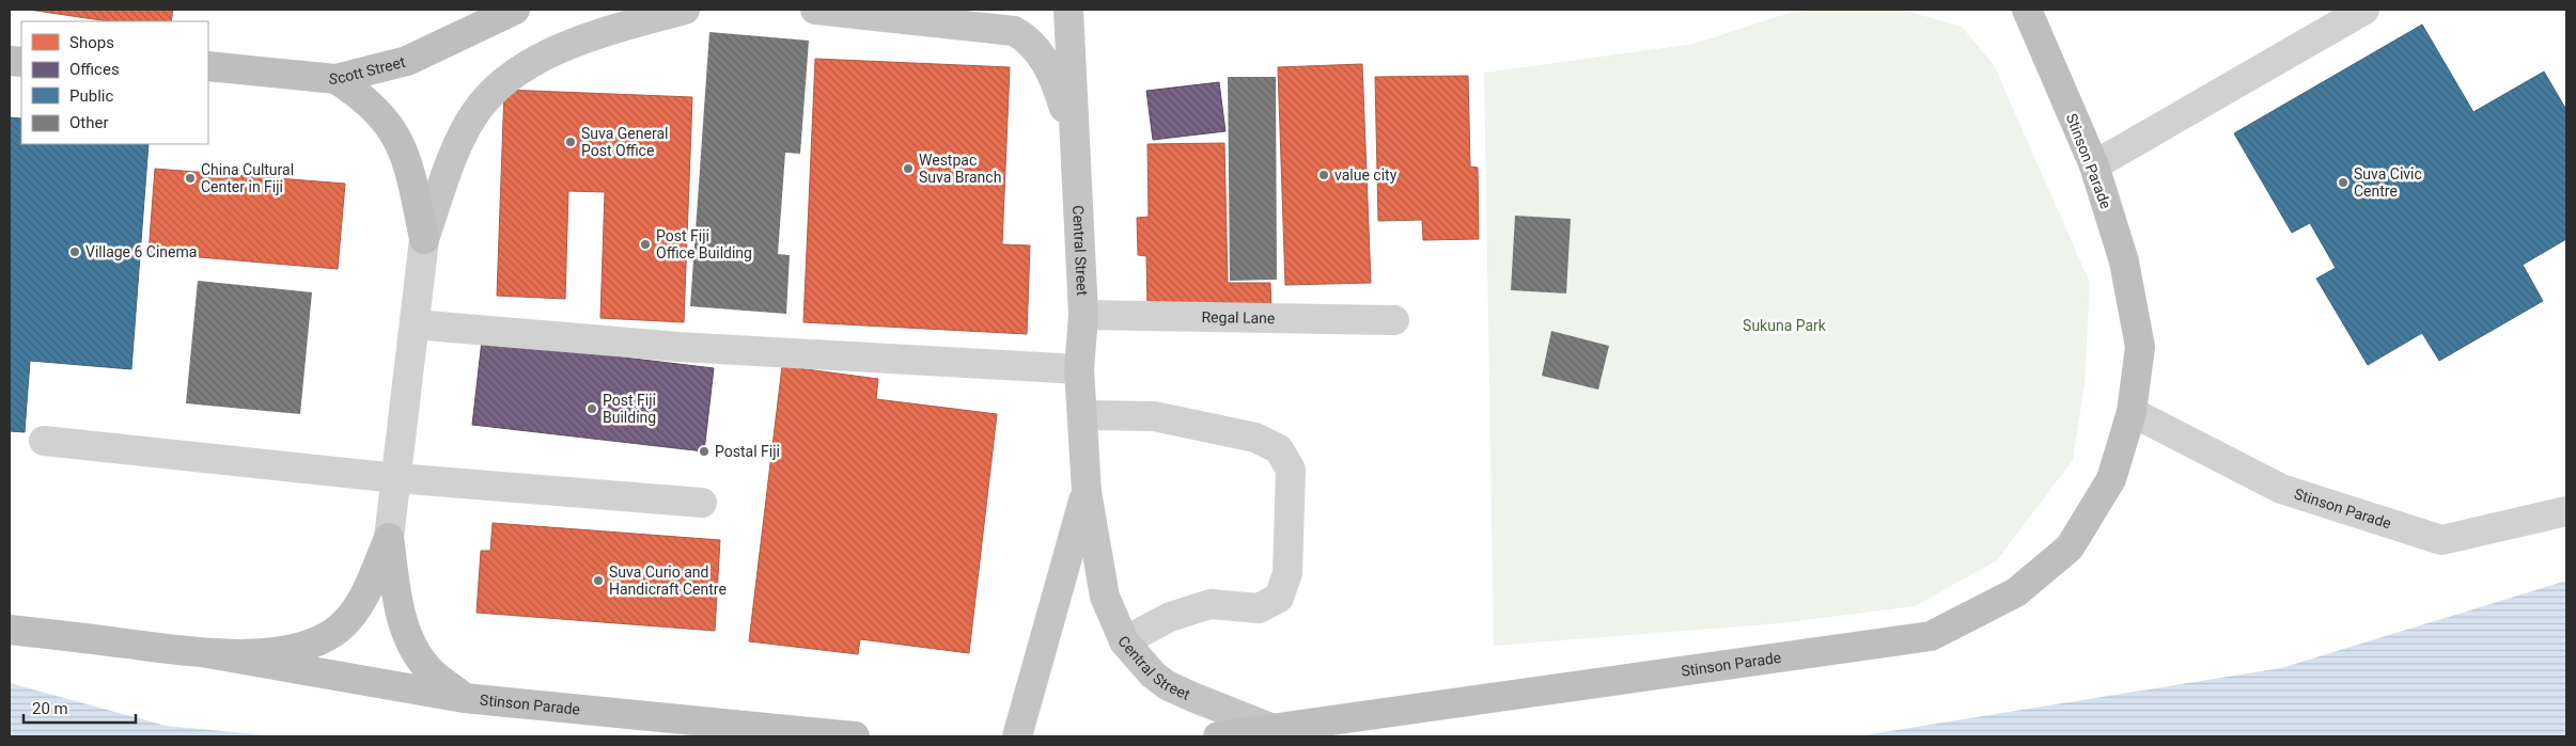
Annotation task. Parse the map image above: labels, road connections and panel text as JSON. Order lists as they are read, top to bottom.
{
  "streets": {
    "highway": ["Scott Street", "Stinson Parade"],
    "main road": ["Central Street"],
    "street": ["Regal Lane"]
  },
  "crossings": [
    ["Stinson Parade", "Central Street"],
    ["Central Street", "Regal Lane"]
  ],
  "parks": ["Sukuna Park"],
  "places": [
    "Suva General Post Office",
    "Westpac Suva Branch",
    "value city",
    "China Cultural Center in Fiji",
    "Suva Civic Centre",
    "Post Fiji Office Building",
    "Village 6 Cinema",
    "Post Fiji Building",
    "Postal Fiji",
    "Suva Curio and Handicraft Centre"
  ],
  "legend": [
    "Shops",
    "Offices",
    "Public",
    "Other"
  ],
  "scale_bar": "20 m"
}
